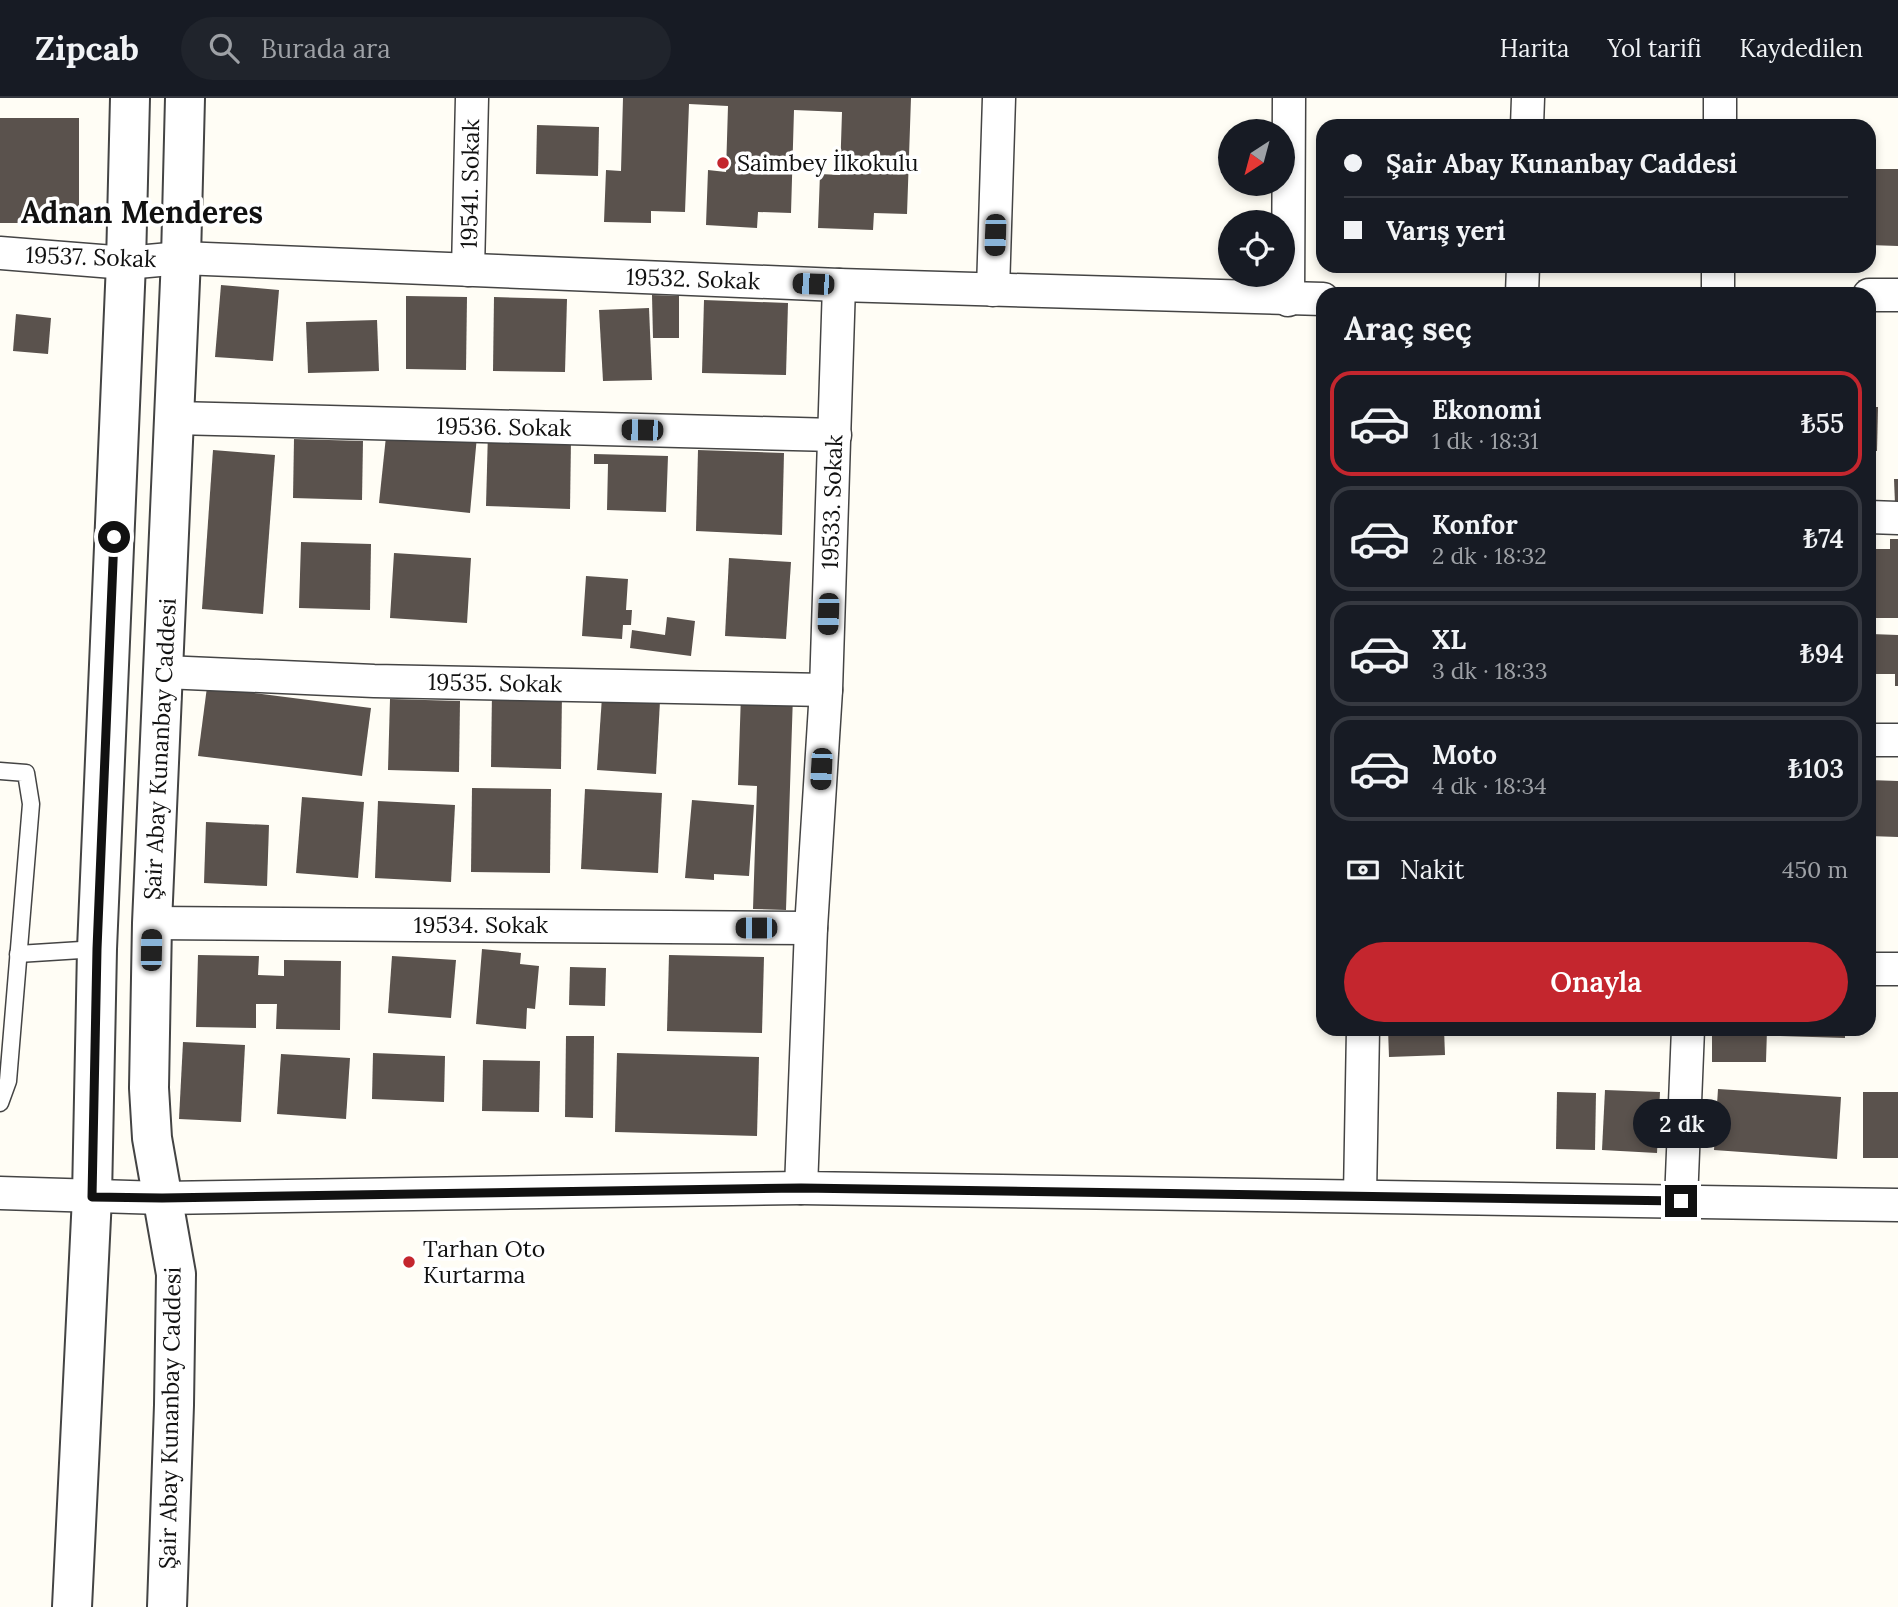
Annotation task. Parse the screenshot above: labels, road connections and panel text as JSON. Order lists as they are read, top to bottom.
{
  "streets": {
    "street": [
      "19541. Sokak",
      "19537. Sokak",
      "19532. Sokak",
      "19536. Sokak",
      "19533. Sokak",
      "19535. Sokak",
      "Şair Abay Kunanbay Caddesi",
      "19534. Sokak"
    ]
  },
  "crossings": [
    ["19541. Sokak", "19532. Sokak"],
    ["19537. Sokak", "19532. Sokak"],
    ["19537. Sokak", "Şair Abay Kunanbay Caddesi"],
    ["19532. Sokak", "19533. Sokak"],
    ["19532. Sokak", "Şair Abay Kunanbay Caddesi"],
    ["19536. Sokak", "19533. Sokak"],
    ["19536. Sokak", "Şair Abay Kunanbay Caddesi"],
    ["19533. Sokak", "19535. Sokak"],
    ["19533. Sokak", "19534. Sokak"],
    ["19535. Sokak", "Şair Abay Kunanbay Caddesi"],
    ["Şair Abay Kunanbay Caddesi", "19534. Sokak"]
  ],
  "districts": ["Adnan Menderes"],
  "places": ["Saimbey İlkokulu", "Tarhan Oto Kurtarma"],
  "north": "bottom left",
  "page": {
    "header": "Zipcab",
    "search": "Burada ara",
    "nav": ["Harita", "Yol tarifi", "Kaydedilen"],
    "banner": ["Şair Abay Kunanbay Caddesi", "Varış yeri"],
    "heading": "Araç seç",
    "list": [
      {
        "name": "Ekonomi",
        "note": "1 dk · 18:31",
        "value": "₺55"
      },
      {
        "name": "Konfor",
        "note": "2 dk · 18:32",
        "value": "₺74"
      },
      {
        "name": "XL",
        "note": "3 dk · 18:33",
        "value": "₺94"
      },
      {
        "name": "Moto",
        "note": "4 dk · 18:34",
        "value": "₺103"
      }
    ],
    "pay": ["Nakit", "450 m"],
    "buttons": "Onayla",
    "bubble": "2 dk"
  }
}
